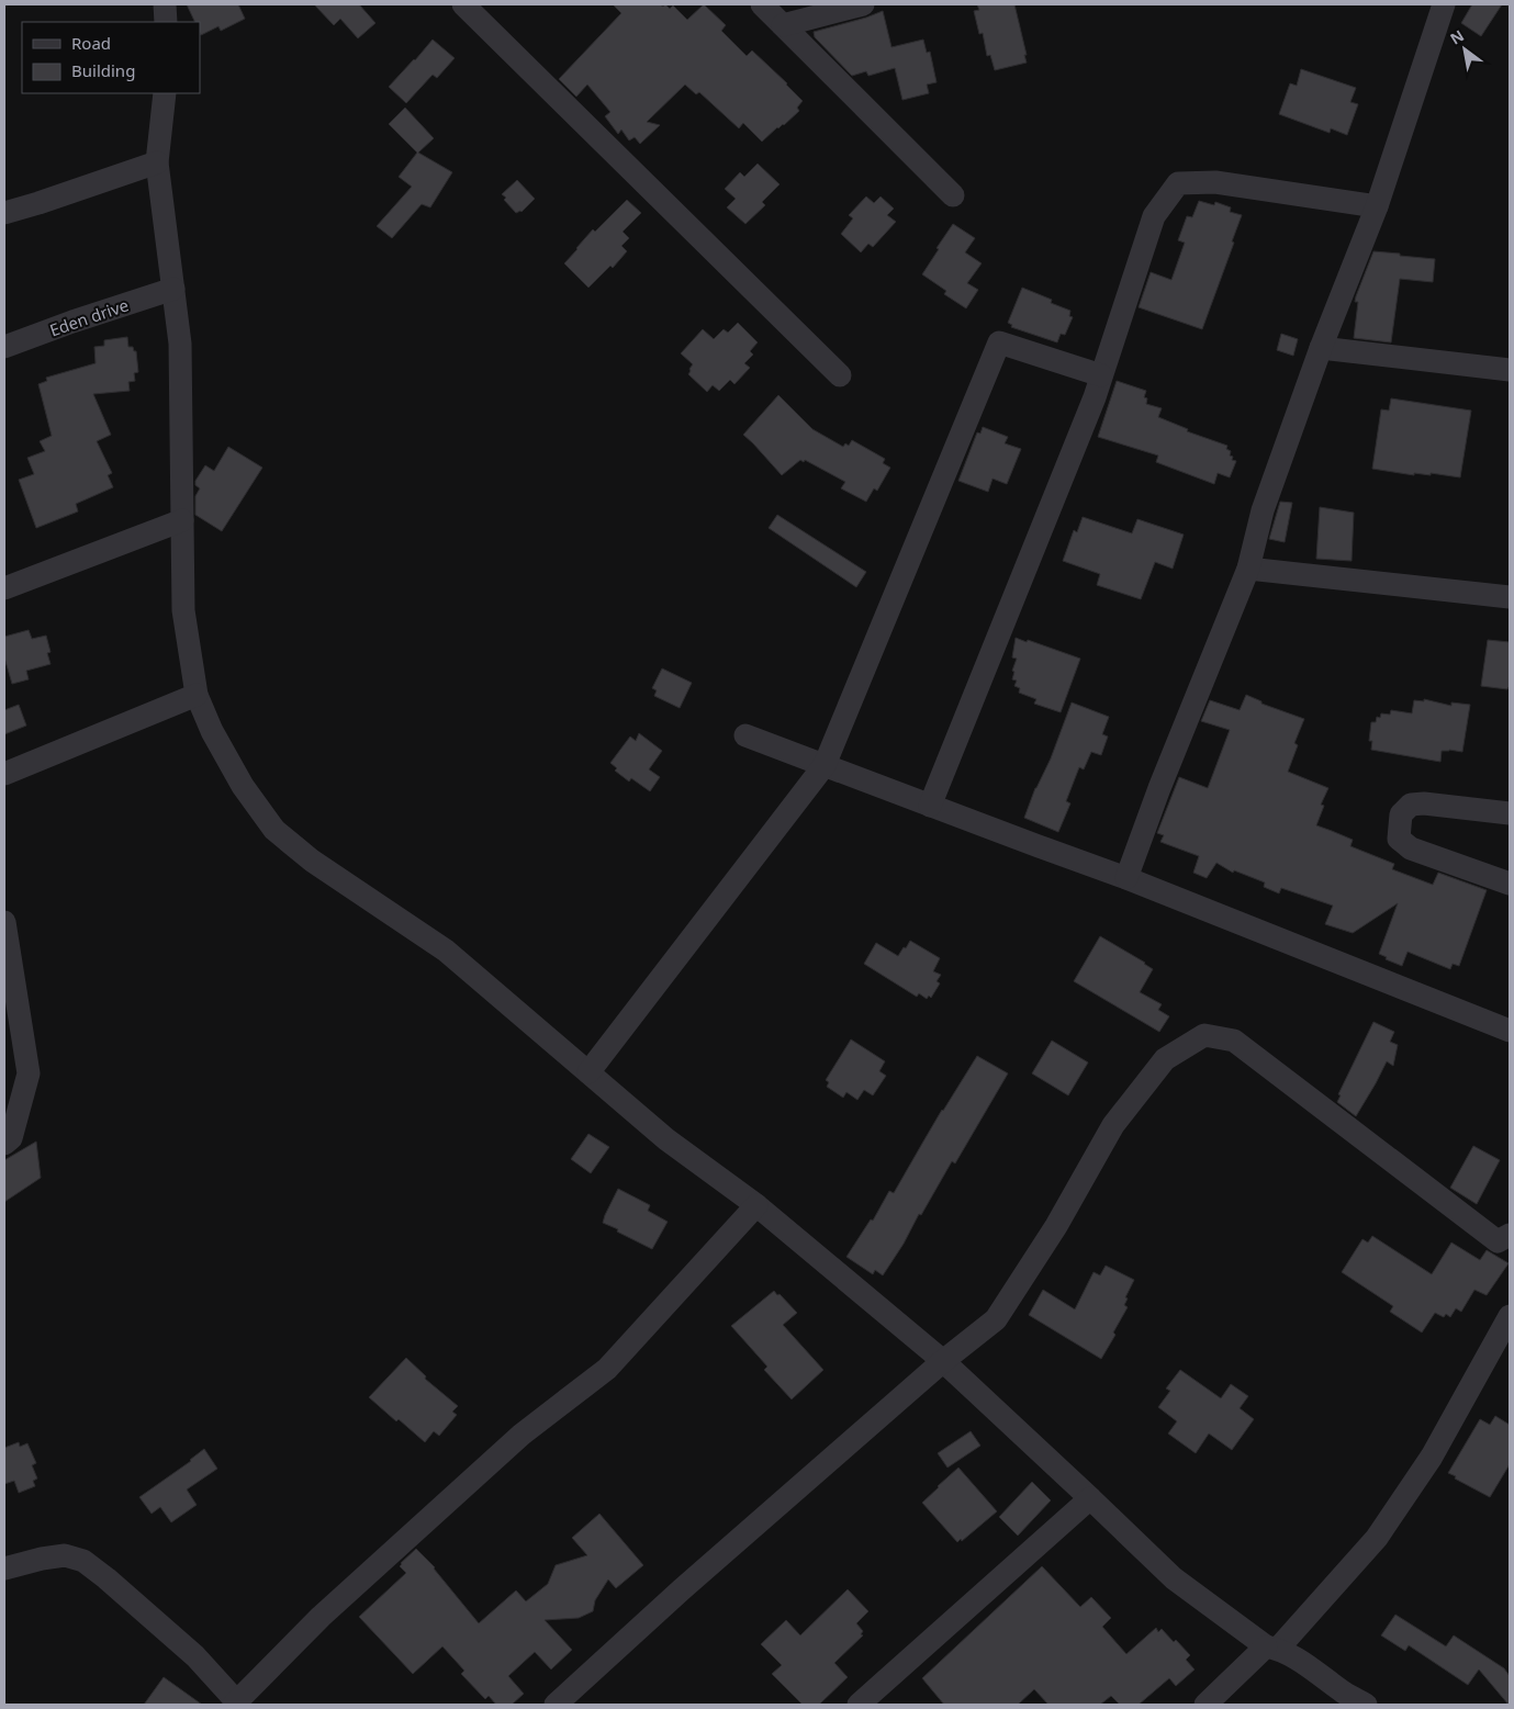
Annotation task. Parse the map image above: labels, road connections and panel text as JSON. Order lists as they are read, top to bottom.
{
  "streets": {
    "street": ["Eden drive"]
  },
  "legend": ["Road", "Building"],
  "north": "top left"
}
